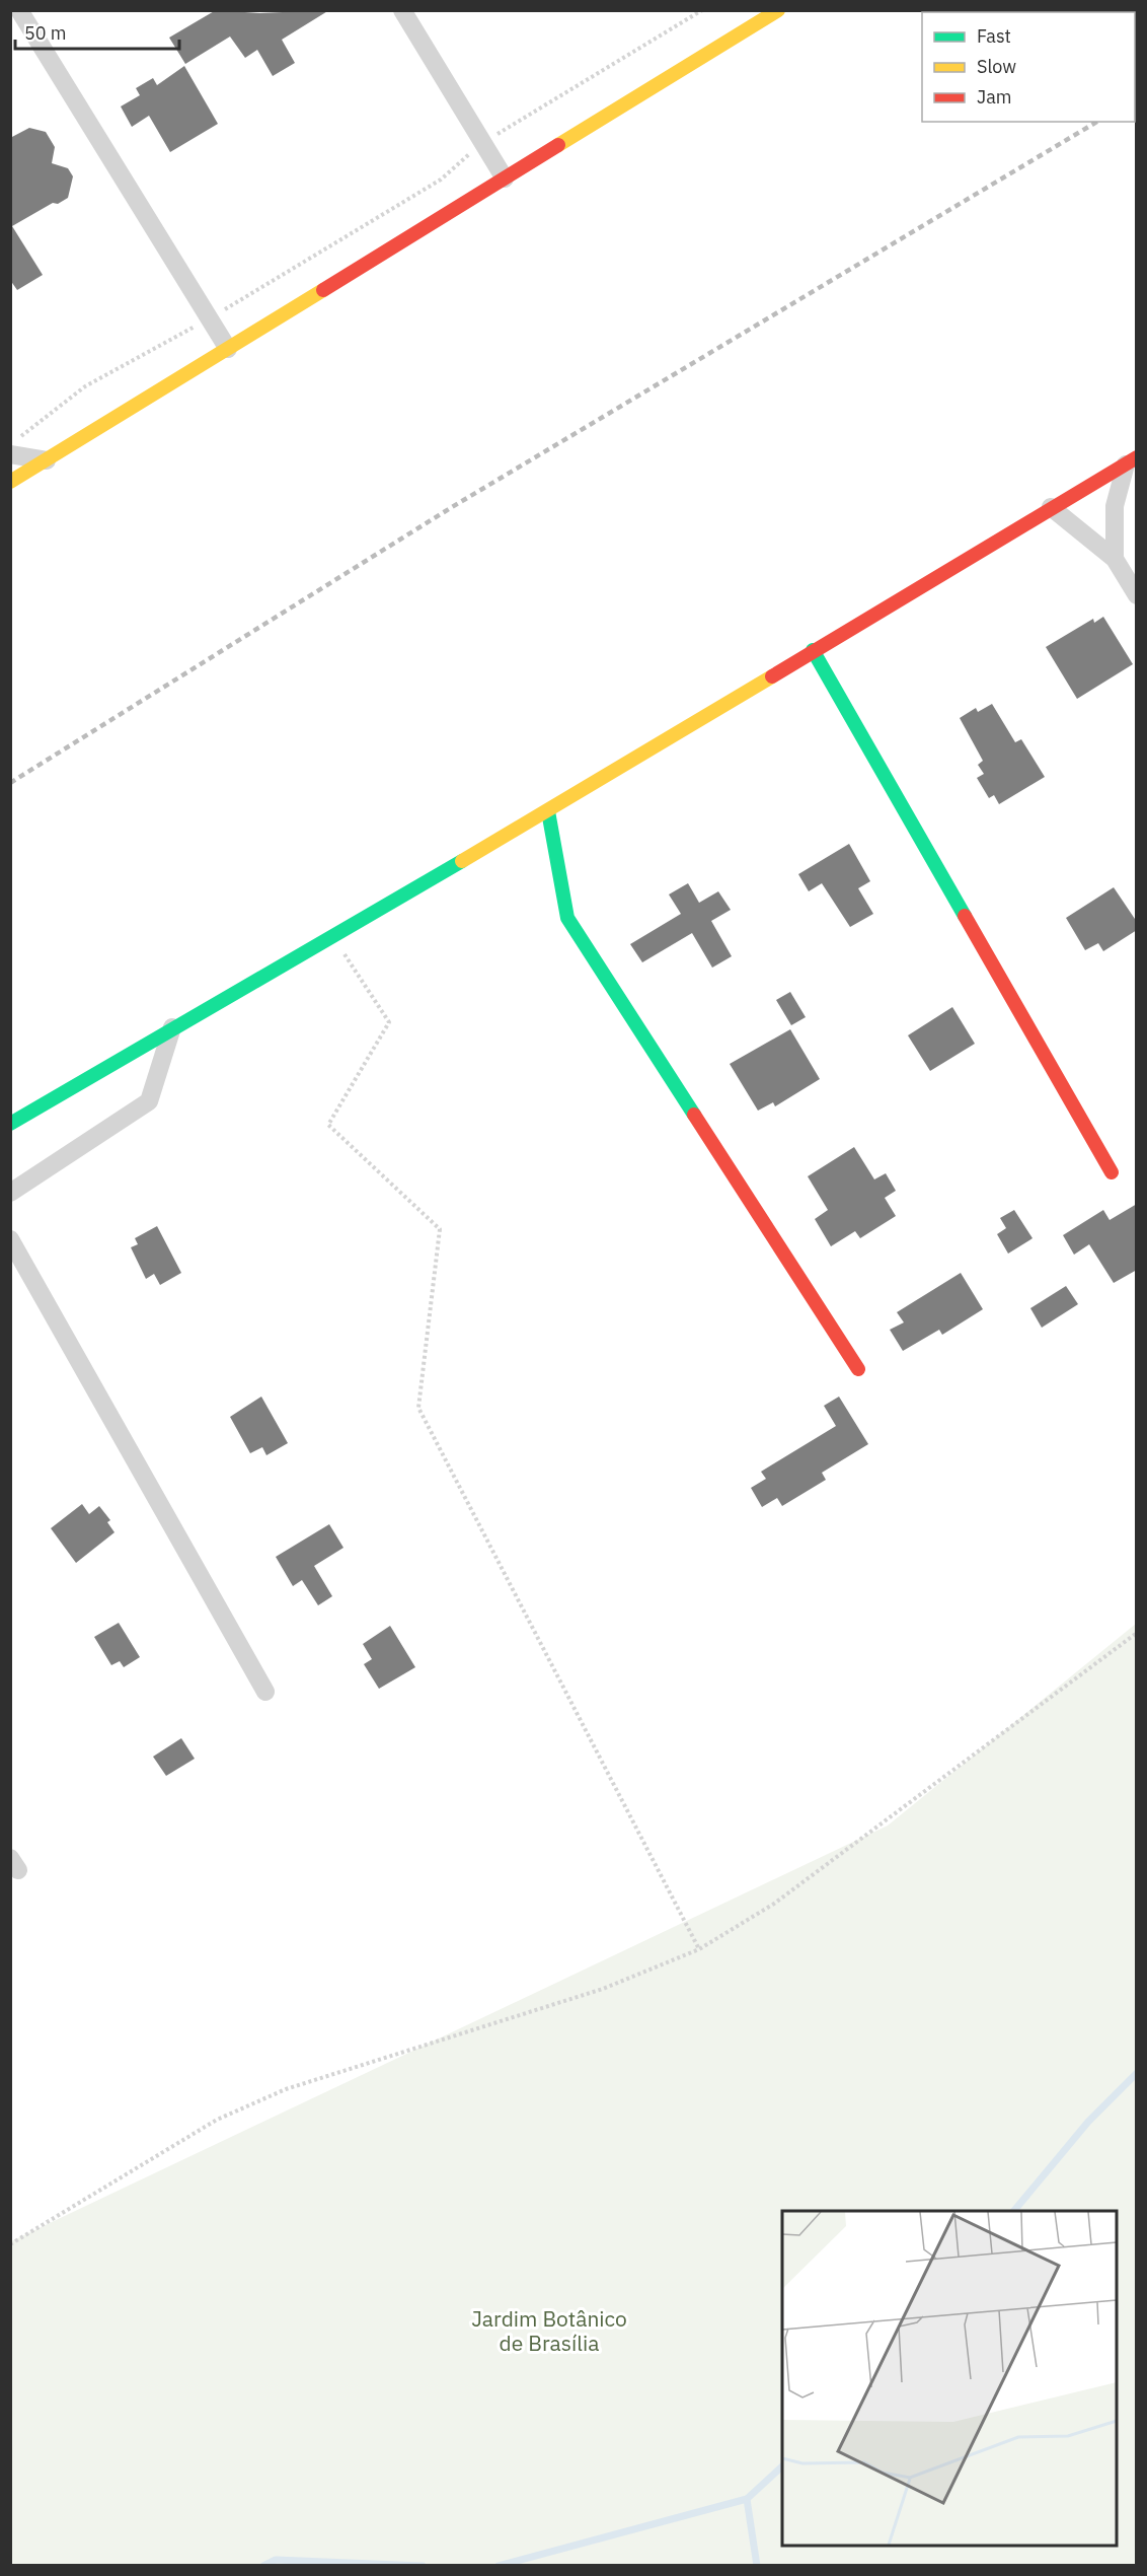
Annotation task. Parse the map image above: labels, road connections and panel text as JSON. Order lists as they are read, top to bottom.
{
  "parks": ["Jardim Botânico de Brasília"],
  "legend": ["Fast", "Slow", "Jam"],
  "scale_bar": "50 m"
}
